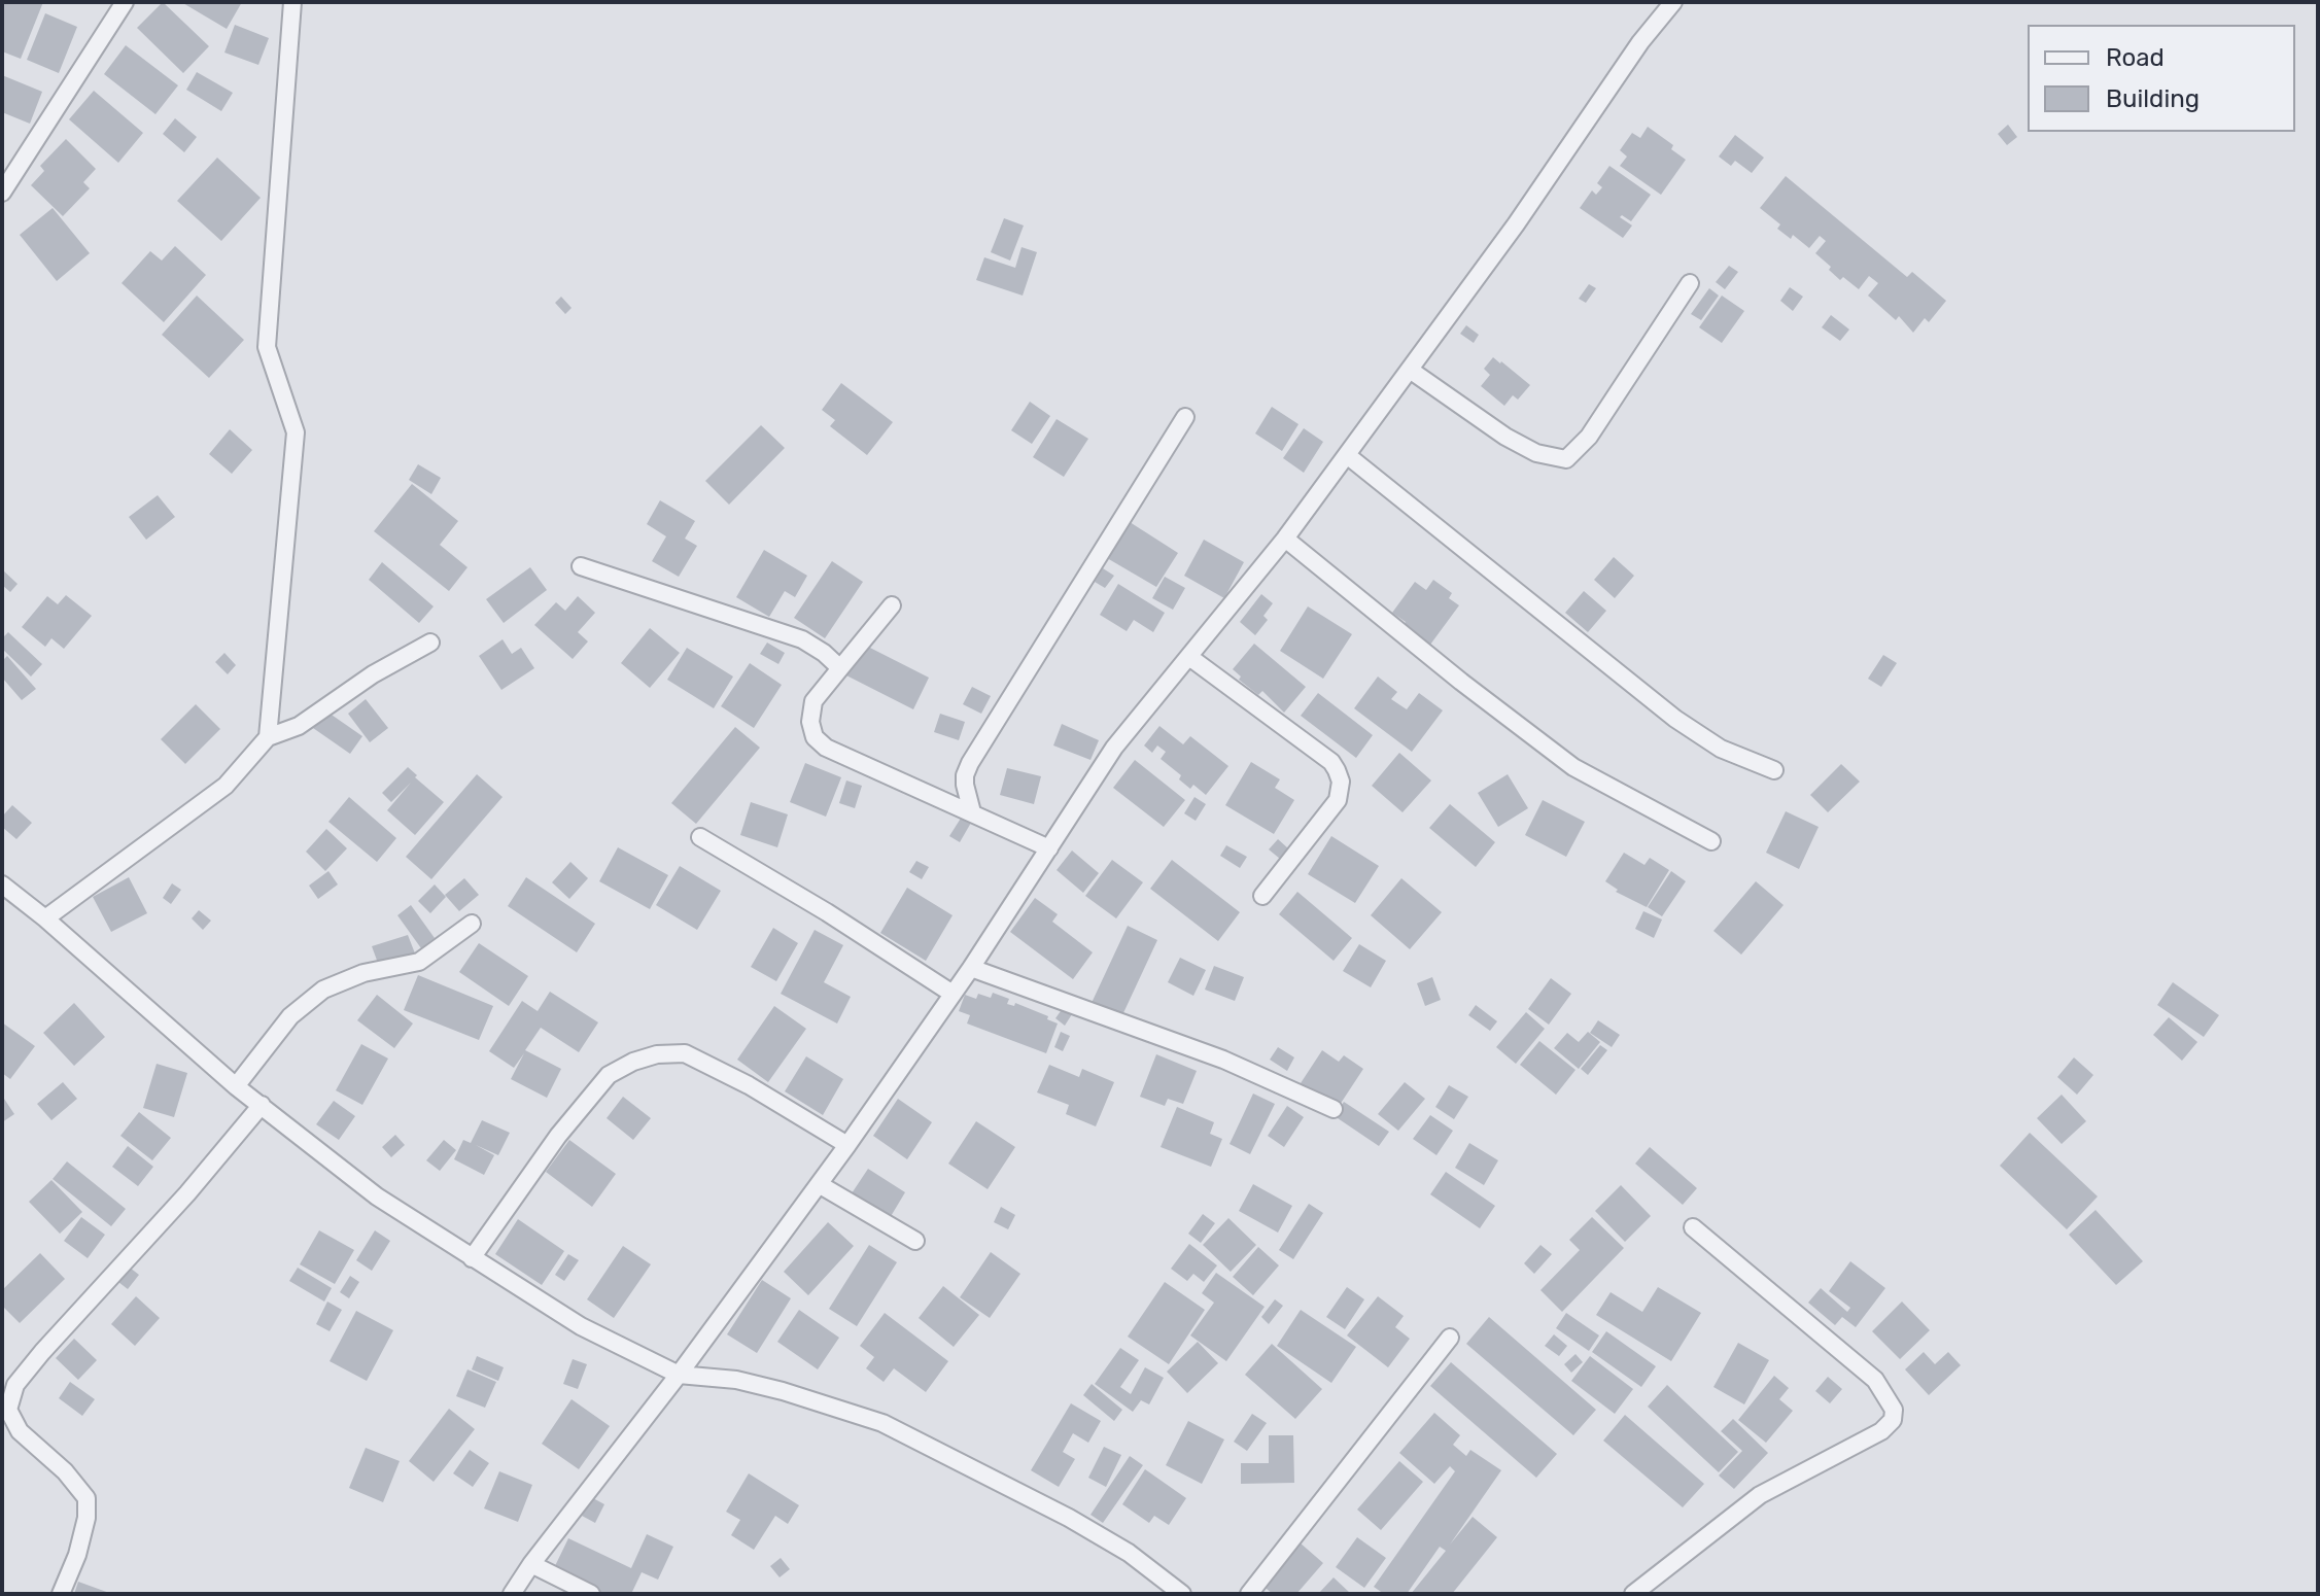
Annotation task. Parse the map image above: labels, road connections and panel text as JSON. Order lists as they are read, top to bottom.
{
  "legend": ["Road", "Building"]
}
